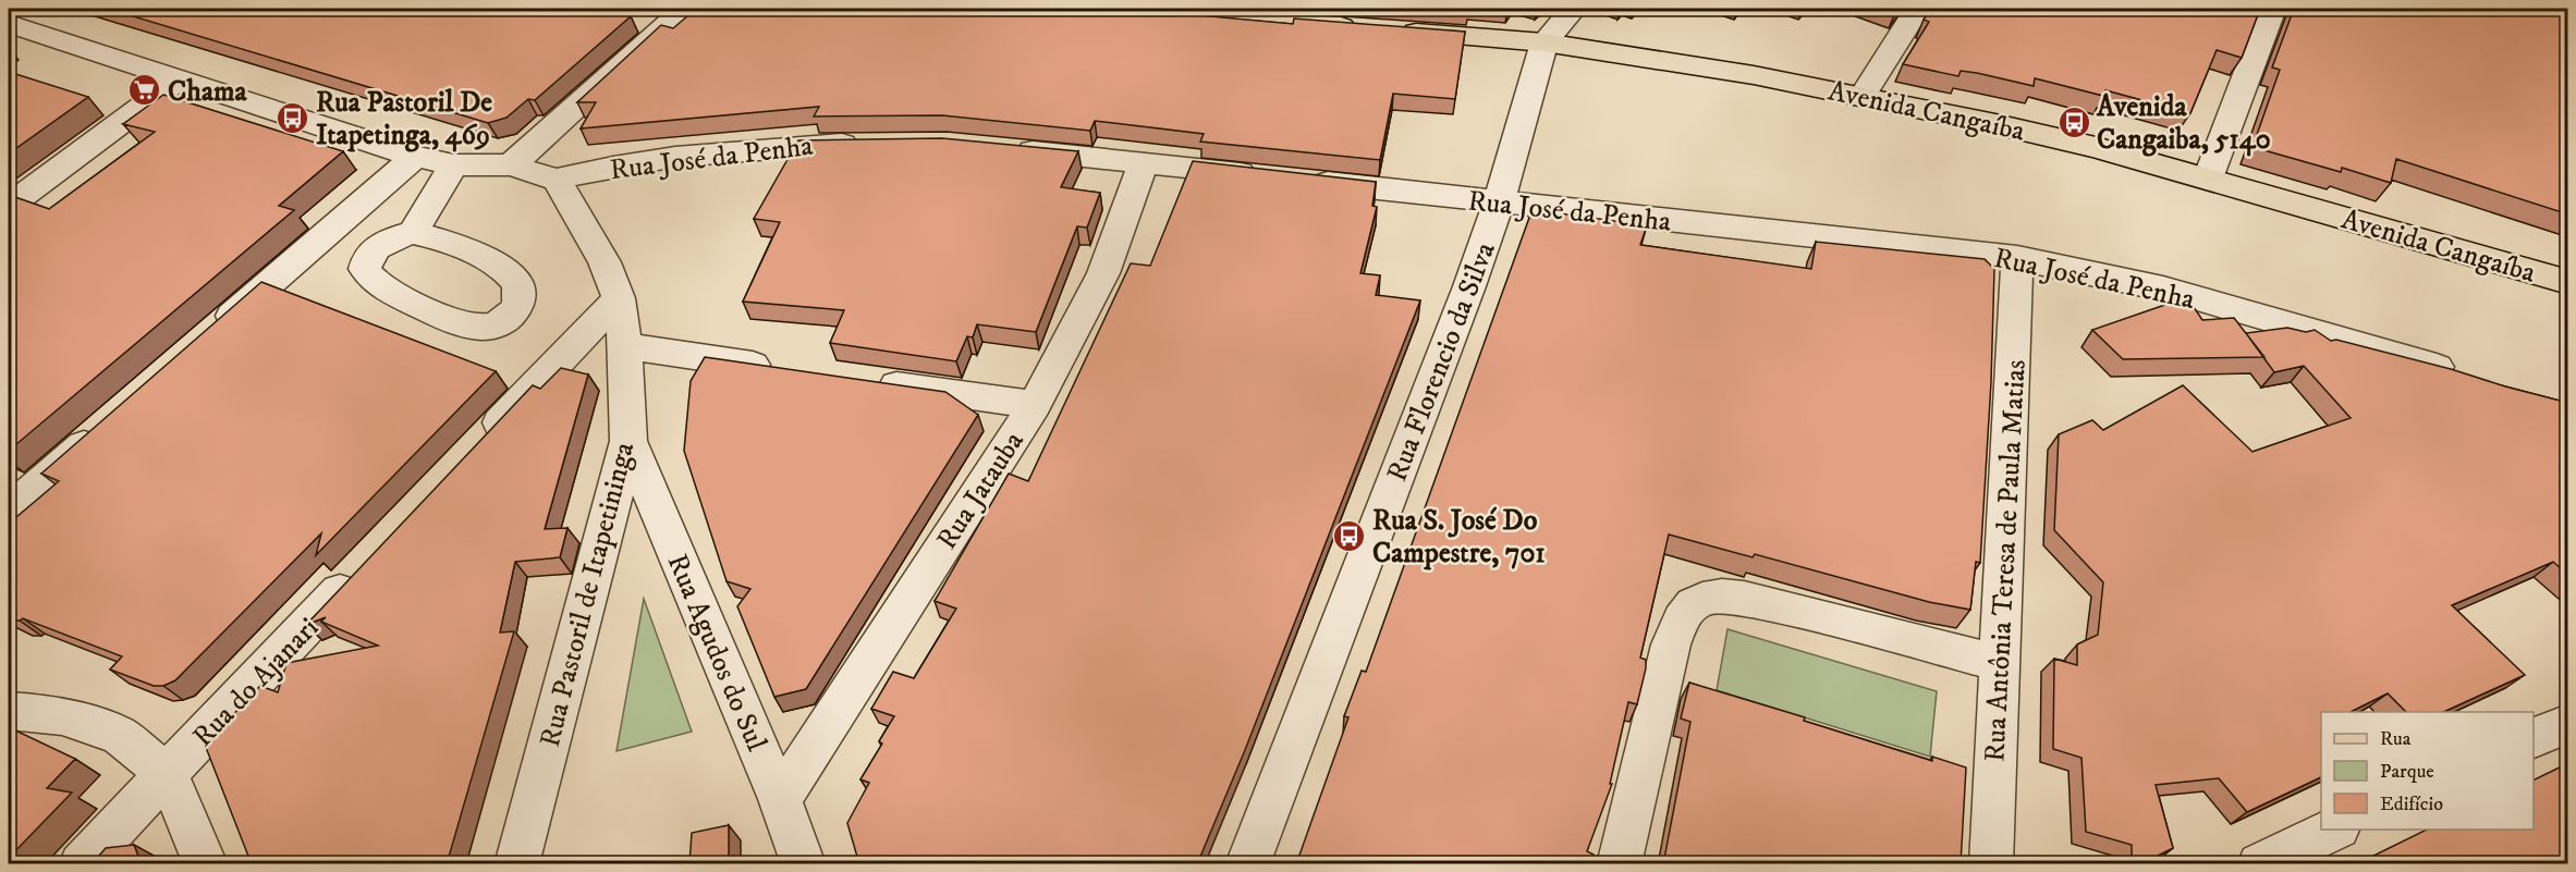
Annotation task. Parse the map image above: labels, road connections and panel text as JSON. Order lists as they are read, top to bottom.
{
  "streets": {
    "main road": ["Avenida Cangaíba"],
    "street": [
      "Rua José da Penha",
      "Rua Florencio da Silva",
      "Rua Jatauba",
      "Rua Antônia Teresa de Paula Matias",
      "Rua Pastoril de Itapetininga",
      "Rua Agudos do Sul",
      "Rua do Ajanari"
    ]
  },
  "crossings": [
    ["Avenida Cangaíba", "Rua Florencio da Silva"],
    ["Rua José da Penha", "Rua Florencio da Silva"],
    ["Rua José da Penha", "Rua Jatauba"],
    ["Rua José da Penha", "Rua Antônia Teresa de Paula Matias"],
    ["Rua José da Penha", "Rua Pastoril de Itapetininga"],
    ["Rua Jatauba", "Rua Agudos do Sul"],
    ["Rua Pastoril de Itapetininga", "Rua Agudos do Sul"]
  ],
  "places": {
    "supermarket": ["Chama"],
    "bus stop": ["Rua Pastoril De Itapetinga, 469", "Avenida Cangaiba, 5140", "Rua S. José Do Campestre, 701"]
  },
  "legend": ["Rua", "Parque", "Edifício"]
}
